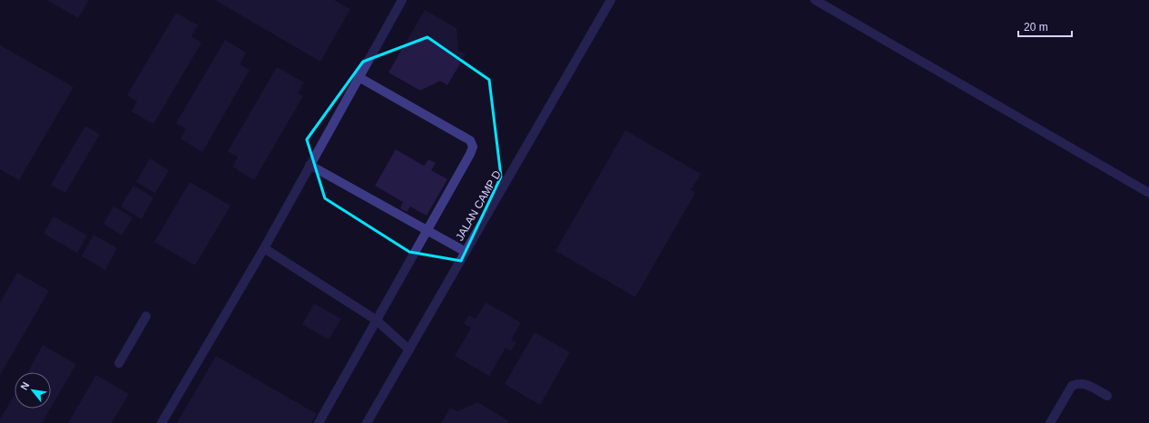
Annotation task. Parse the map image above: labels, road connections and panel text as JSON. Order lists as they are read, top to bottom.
{
  "streets": {
    "street": ["JALAN CAMP D"]
  },
  "scale_bar": "20 m",
  "north": "top left"
}
